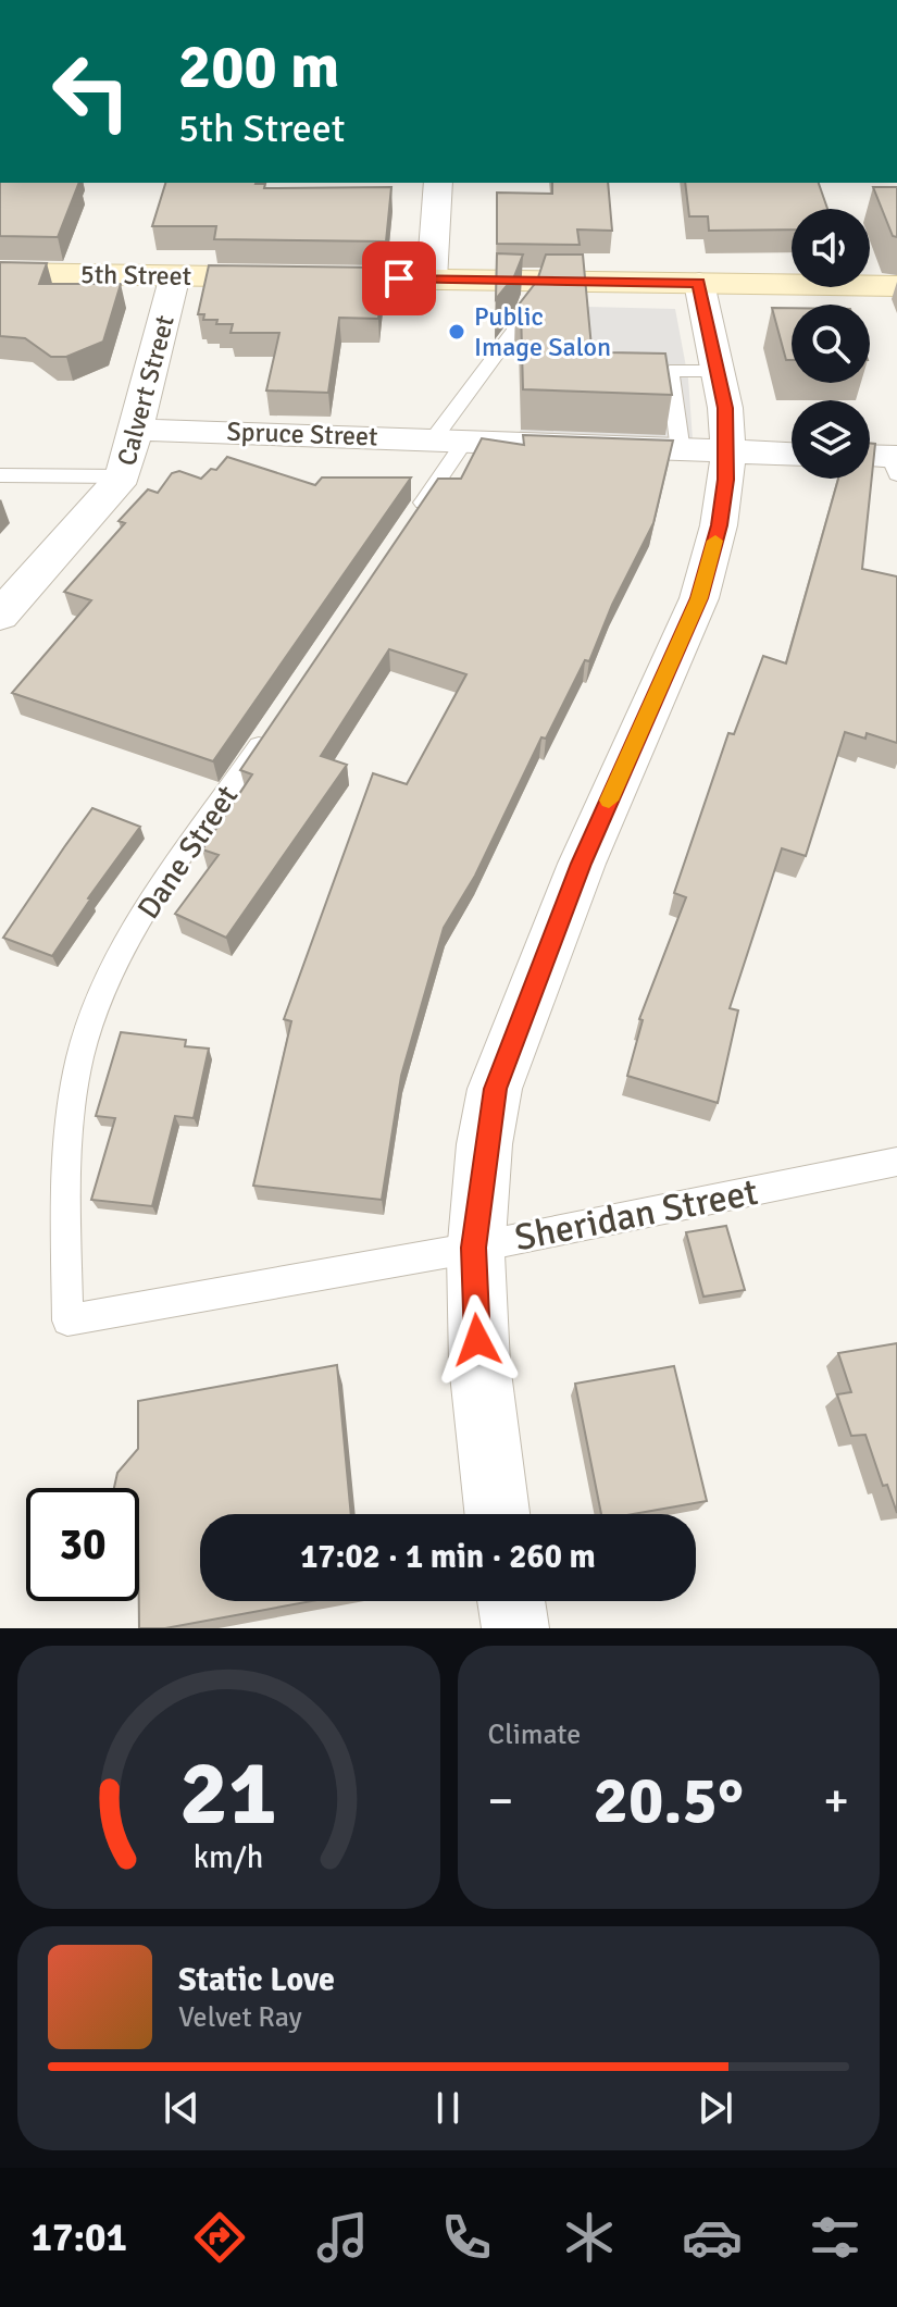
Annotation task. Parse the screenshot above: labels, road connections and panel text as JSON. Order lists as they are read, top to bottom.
{
  "streets": {
    "street": ["5th Street", "Calvert Street", "Spruce Street"],
    "lane": ["Dane Street", "Sheridan Street"]
  },
  "crossings": [
    ["5th Street", "Calvert Street"],
    ["Calvert Street", "Spruce Street"],
    ["Dane Street", "Sheridan Street"]
  ],
  "places": ["Public Image Salon"],
  "page": {
    "turn": ["200 m", "5th Street"],
    "limit": "30",
    "trip": "17:02 · 1 min · 260 m",
    "tile": "Climate",
    "heat": ["−", "20.5°", "+"],
    "song": ["Static Love", "Velvet Ray"],
    "tabs": "17:01",
    "gauge": ["21", "km/h"]
  }
}
